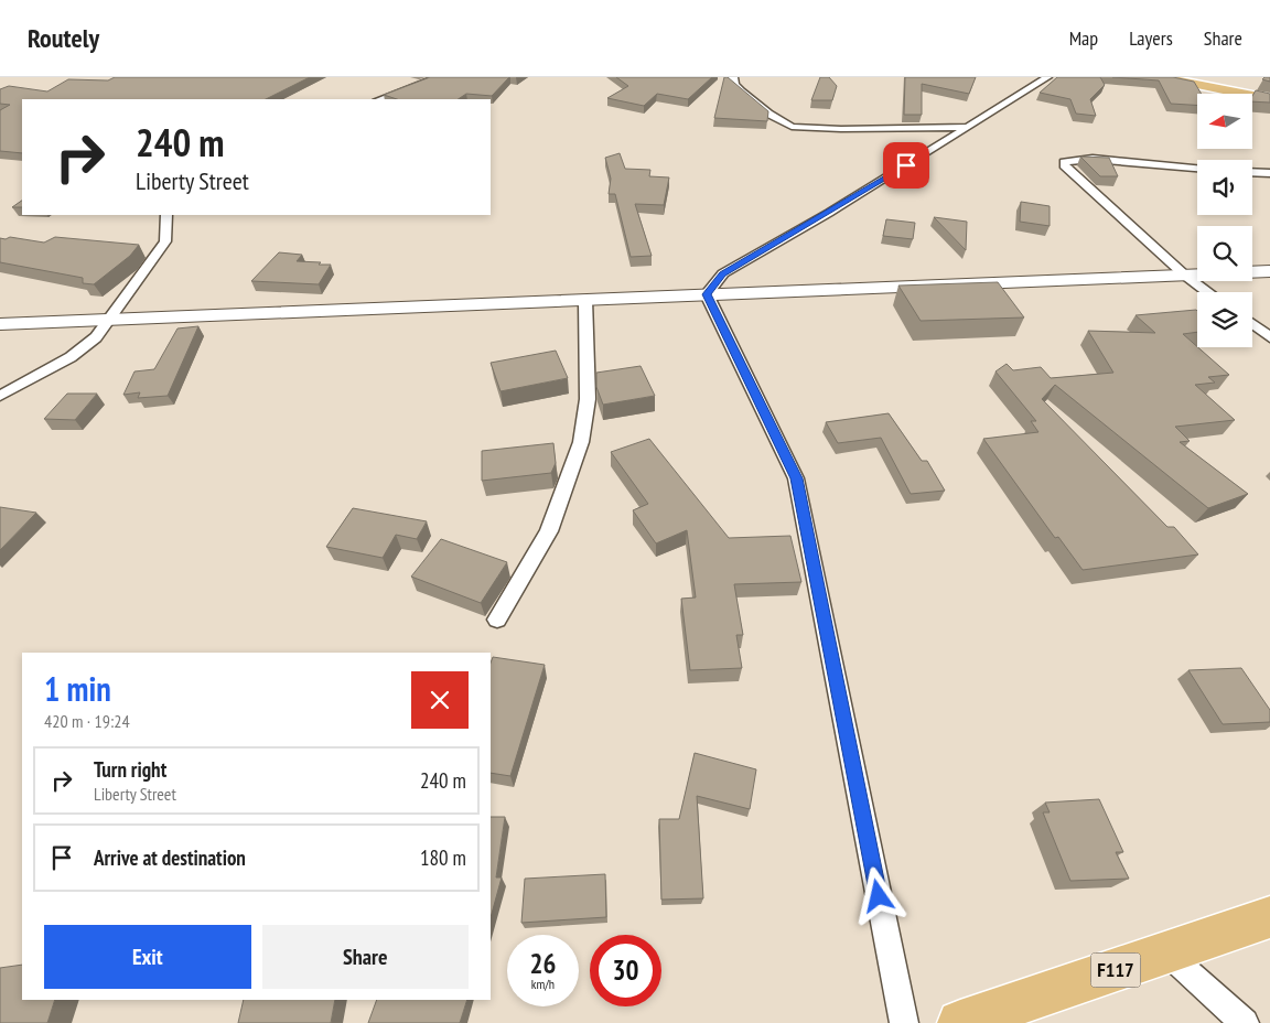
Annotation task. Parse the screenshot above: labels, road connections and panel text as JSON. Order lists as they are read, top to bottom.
{
  "streets": {
    "main road": ["F117"]
  },
  "north": "left",
  "page": {
    "header": "Routely",
    "nav": ["Map", "Layers", "Share"],
    "turn": ["240 m", "Liberty Street"],
    "heading": ["1 min", "420 m · 19:24"],
    "list": [
      {
        "name": "Turn right",
        "note": "Liberty Street",
        "value": "240 m"
      },
      {
        "name": "Arrive at destination",
        "value": "180 m"
      }
    ],
    "buttons": ["Exit", "Share"],
    "speed": "26 km/h",
    "limit": "30"
  }
}
